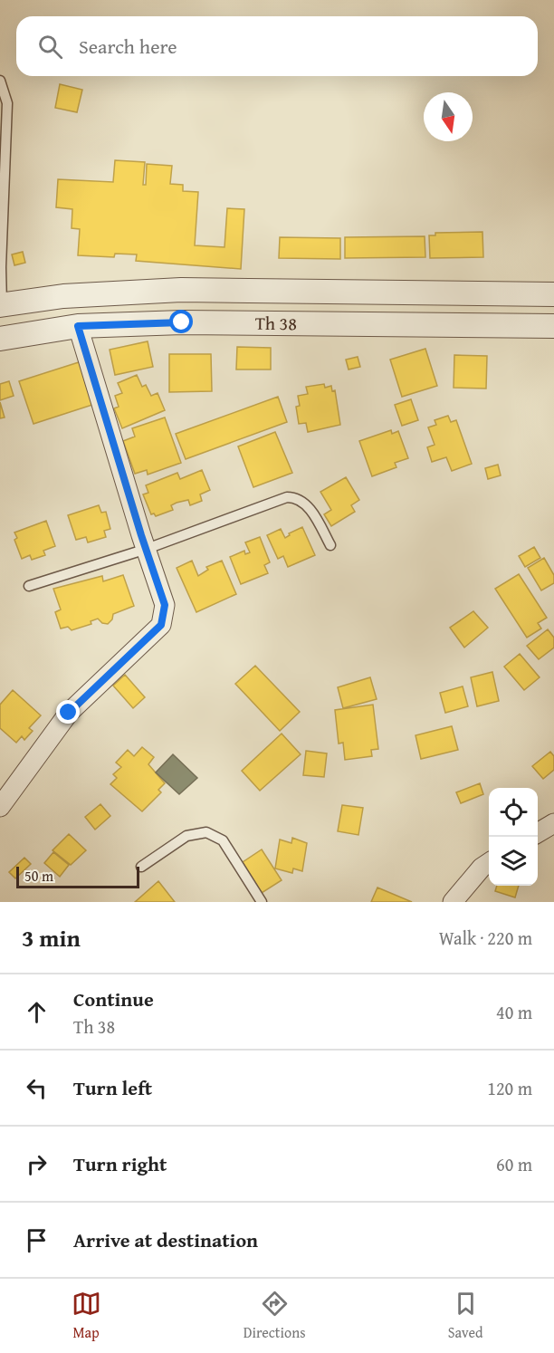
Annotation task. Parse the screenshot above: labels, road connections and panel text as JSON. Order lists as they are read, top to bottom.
{
  "streets": {
    "street": ["Th 38"]
  },
  "scale_bar": "50 m",
  "north": "bottom",
  "page": {
    "search": "Search here",
    "scale": "50 m",
    "heading": ["3 min", "Walk · 220 m"],
    "list": [
      ["Continue", "Th 38", "40 m"],
      ["Turn left", "120 m"],
      ["Turn right", "60 m"],
      "Arrive at destination"
    ],
    "nav": ["Map", "Directions", "Saved"]
  }
}
